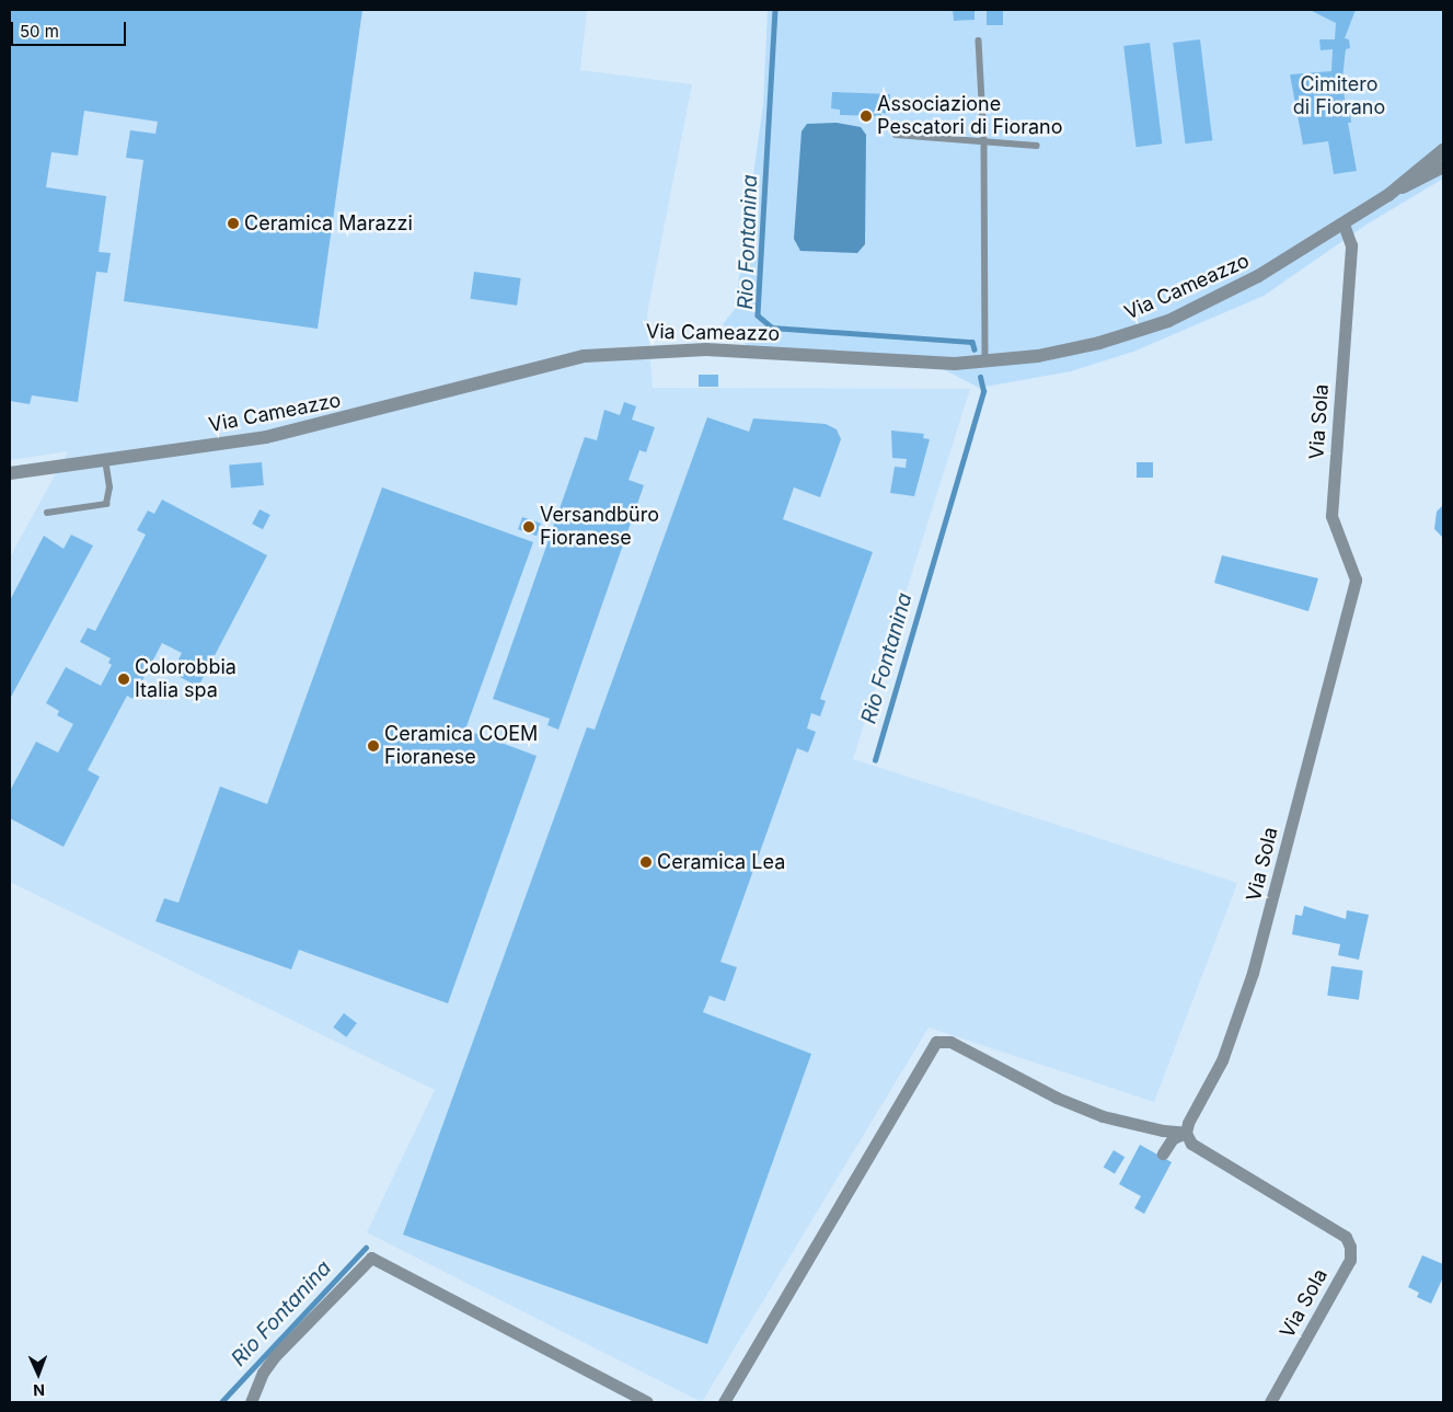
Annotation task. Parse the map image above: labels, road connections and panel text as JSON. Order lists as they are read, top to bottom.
{
  "streets": {
    "street": ["Via Cameazzo", "Via Sola"]
  },
  "crossings": [
    ["Via Cameazzo", "Via Sola"]
  ],
  "water": ["Rio Fontanina"],
  "parks": ["Cimitero di Fiorano"],
  "places": [
    "Associazione Pescatori di Fiorano",
    "Ceramica Marazzi",
    "Versandbüro Fioranese",
    "Colorobbia Italia spa",
    "Ceramica COEM Fioranese",
    "Ceramica Lea"
  ],
  "scale_bar": "50 m",
  "north": "bottom"
}
